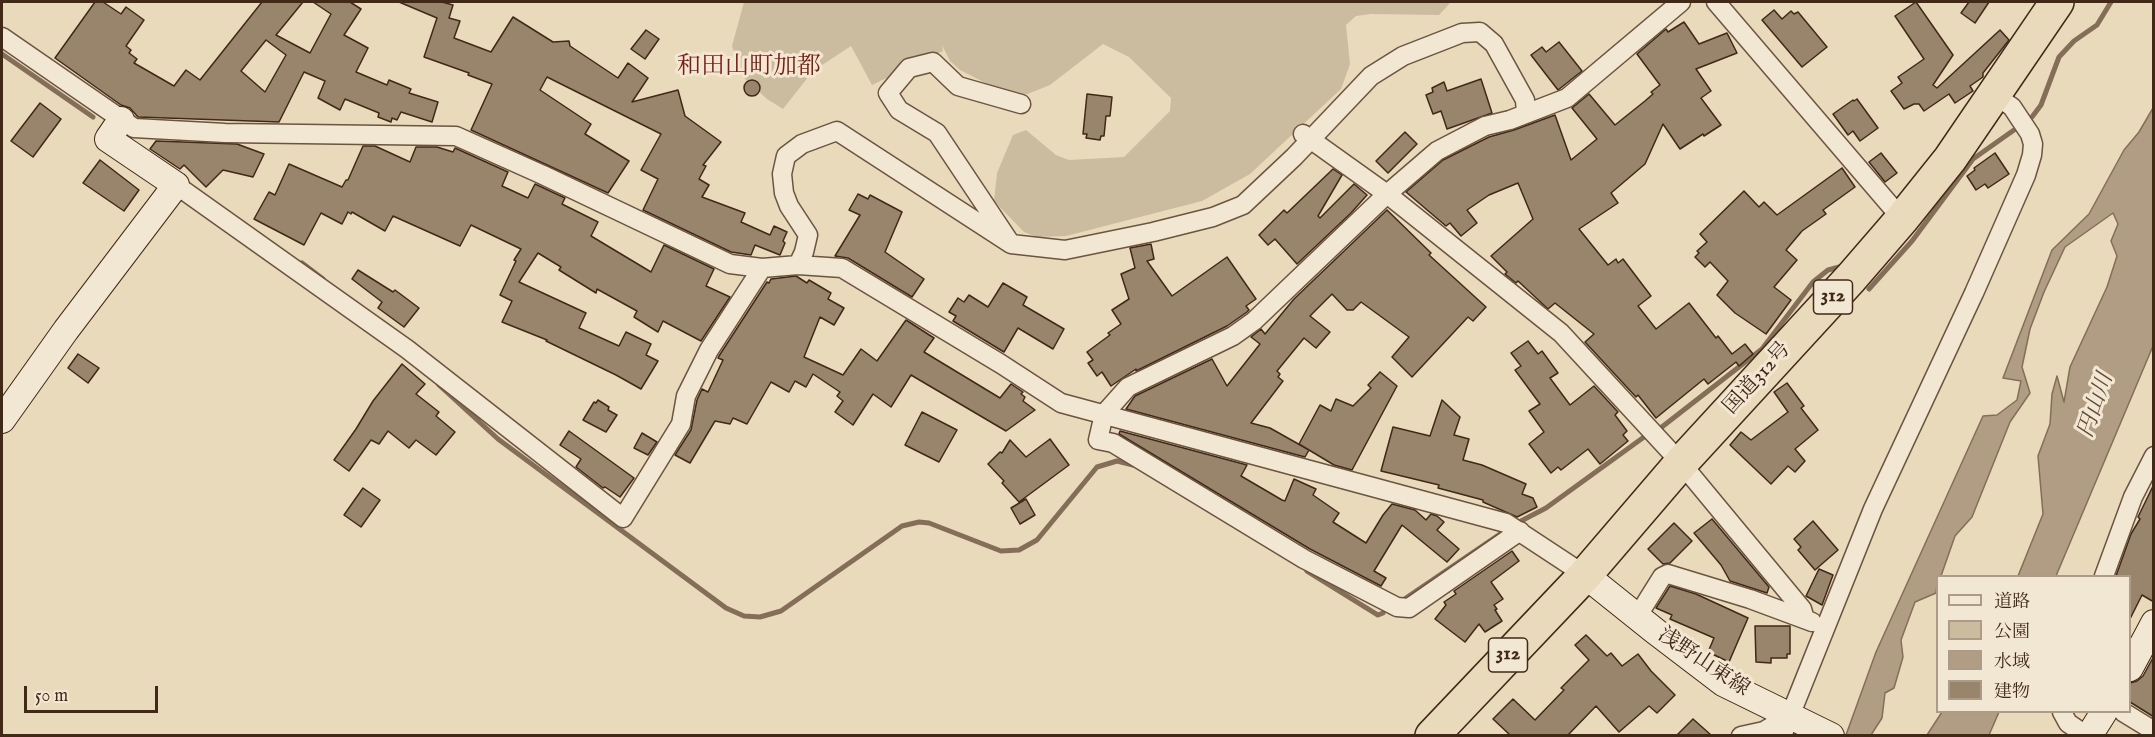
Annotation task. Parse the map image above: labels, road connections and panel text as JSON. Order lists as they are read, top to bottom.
{
  "streets": {
    "highway": ["312", "国道312号"],
    "street": ["浅野山東線"]
  },
  "crossings": [
    ["国道312号", "浅野山東線"]
  ],
  "districts": ["和田山町加都"],
  "water": ["円山川"],
  "legend": [
    "道路",
    "公園",
    "水域",
    "建物"
  ],
  "scale_bar": "50 m"
}
